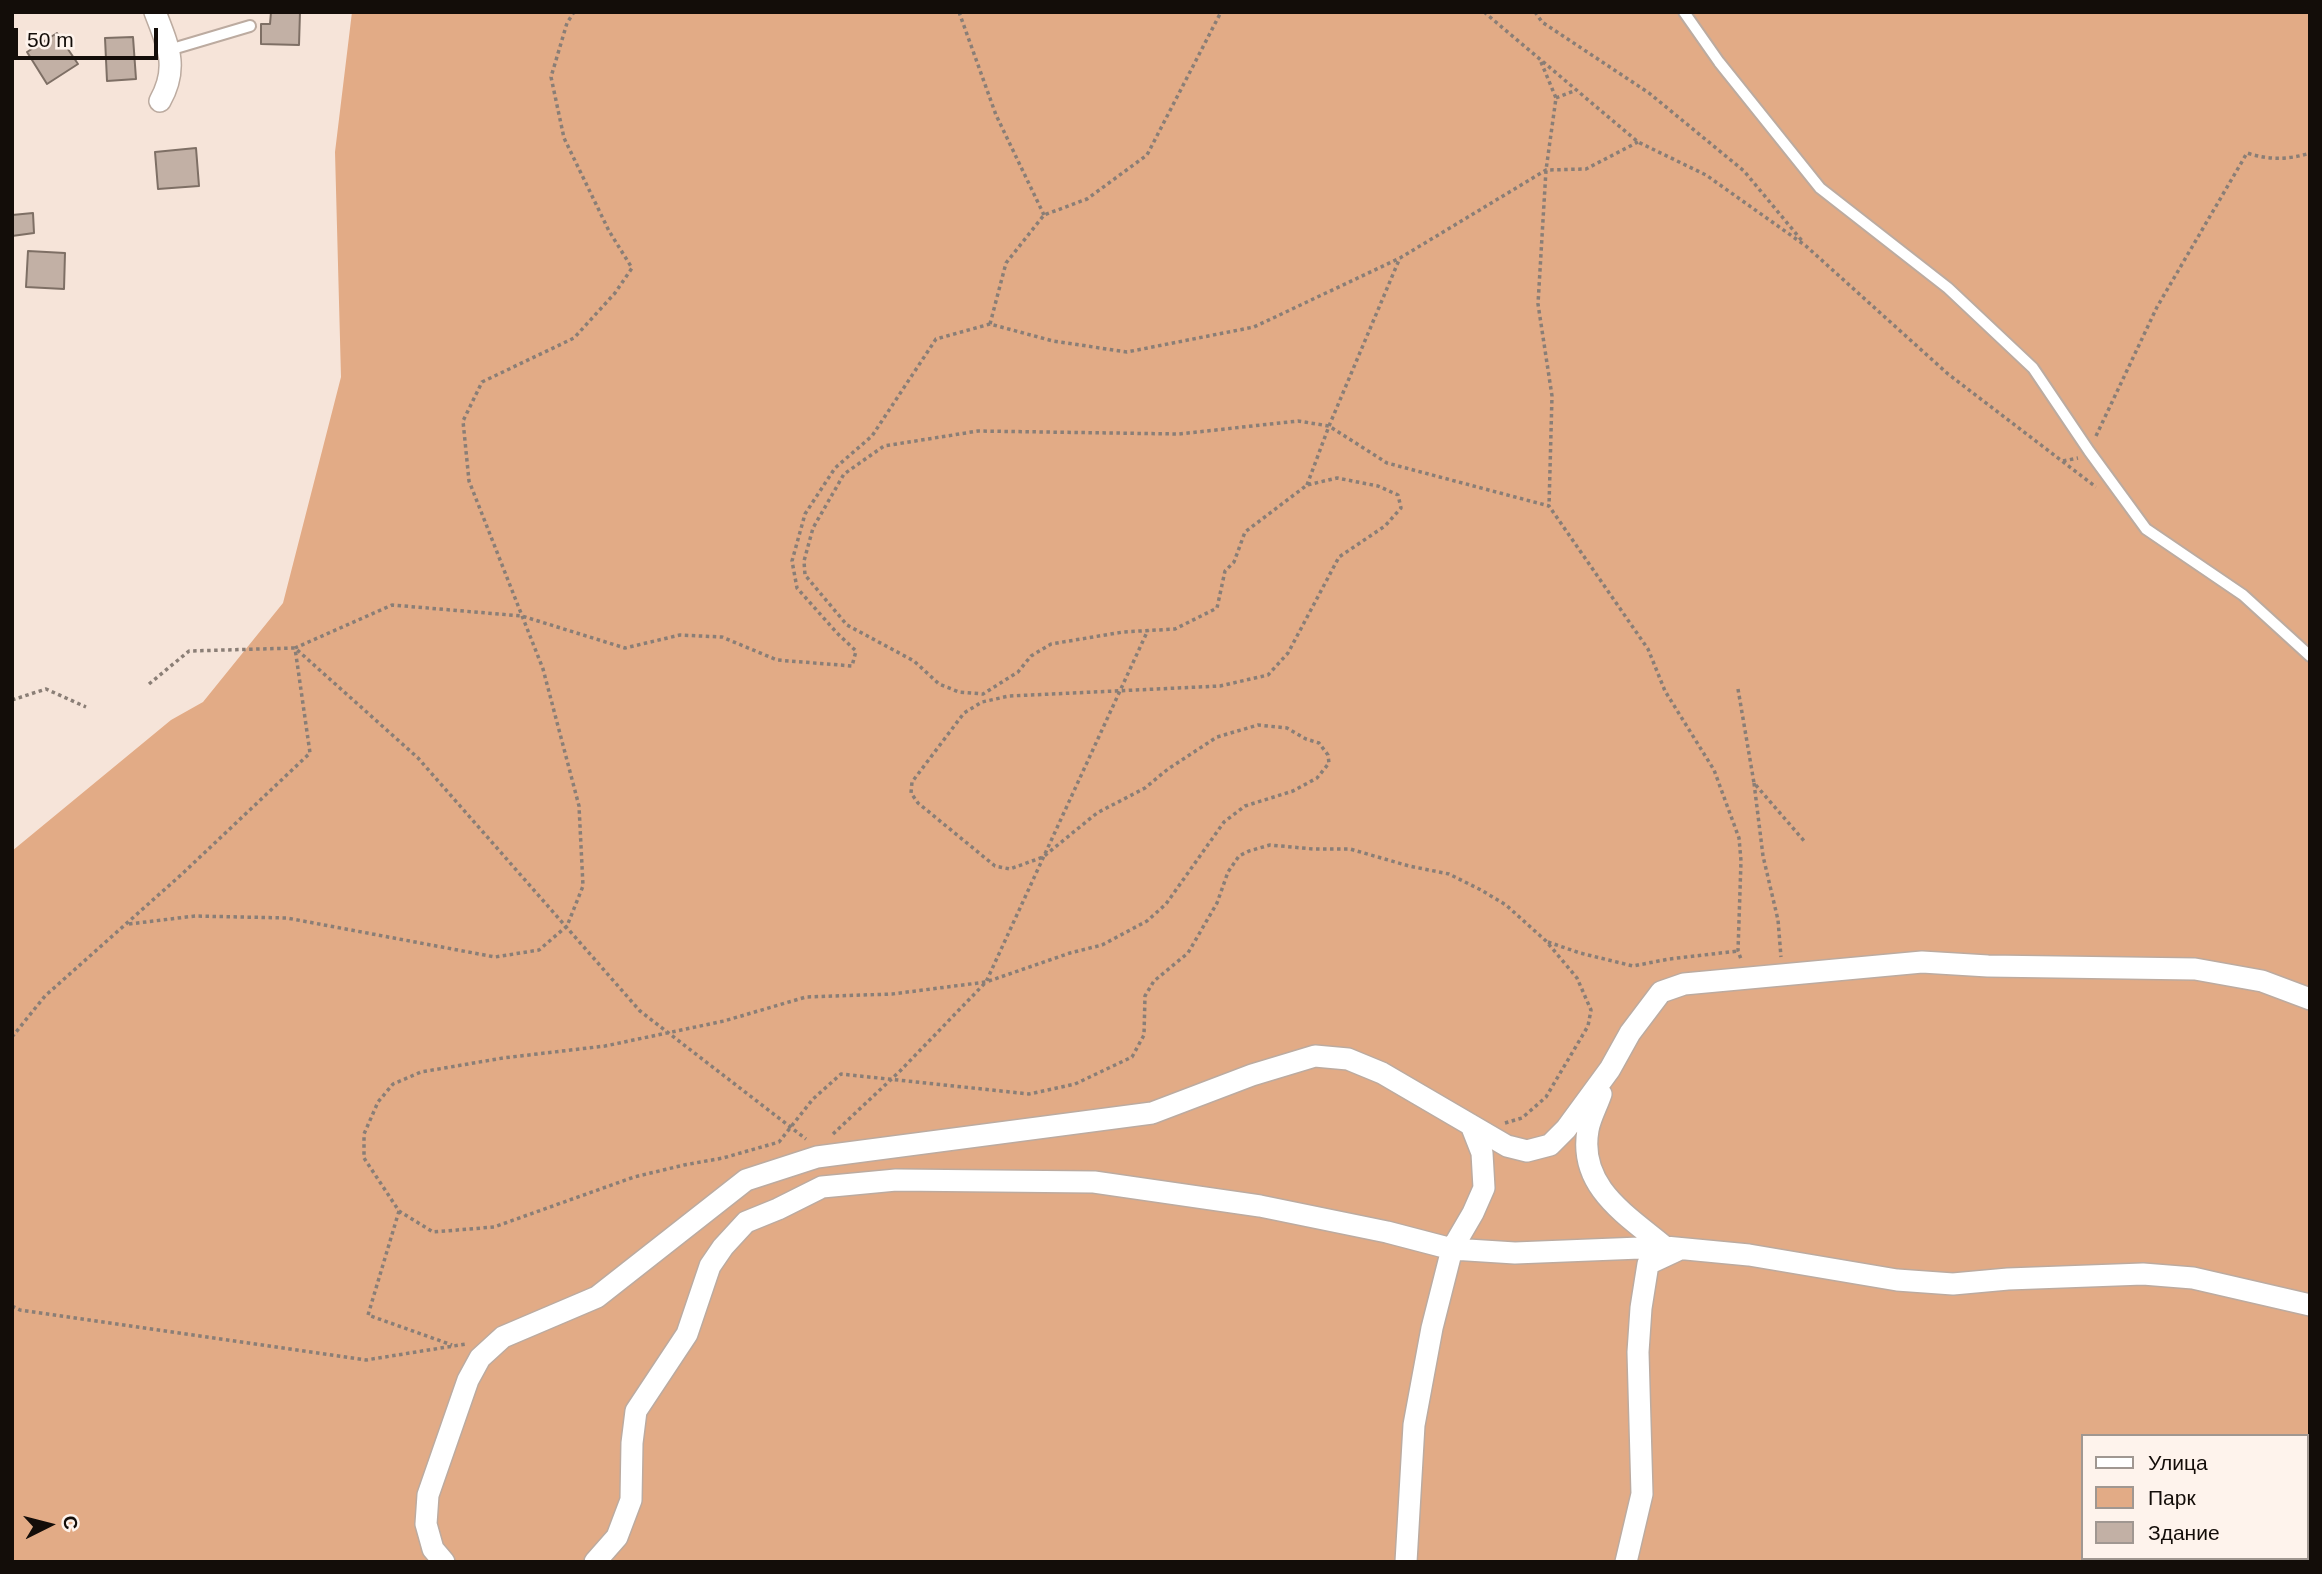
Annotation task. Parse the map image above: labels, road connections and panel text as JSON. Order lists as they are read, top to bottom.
{
  "legend": ["Улица", "Парк", "Здание"],
  "scale_bar": "50 m",
  "north": "right"
}
